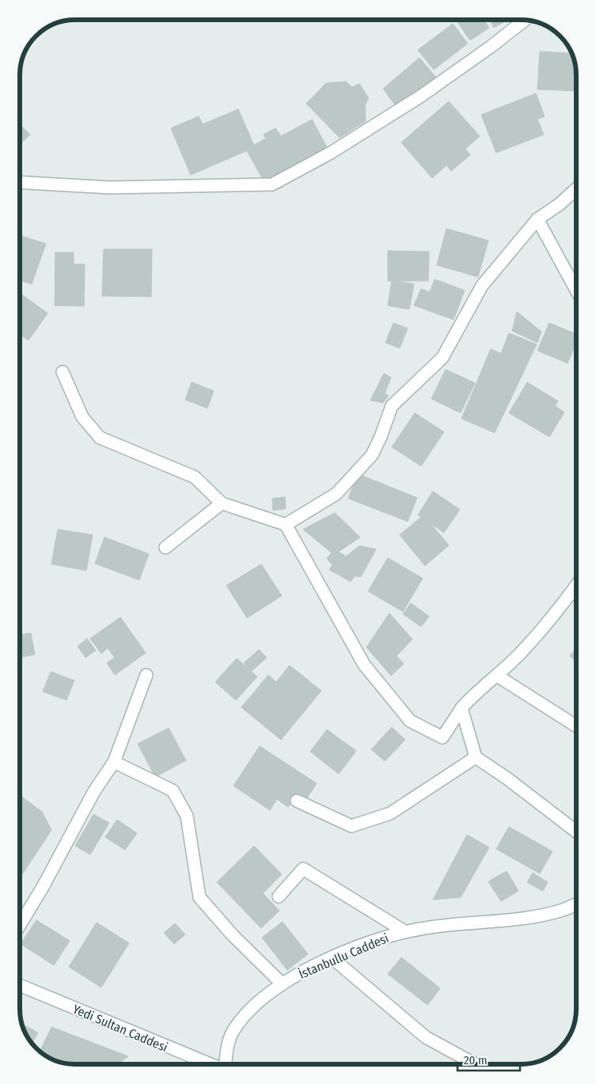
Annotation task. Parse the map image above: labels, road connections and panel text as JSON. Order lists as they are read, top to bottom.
{
  "streets": {
    "street": ["İstanbullu Caddesi", "Yedi Sultan Caddesi"]
  },
  "scale_bar": "20 m"
}
